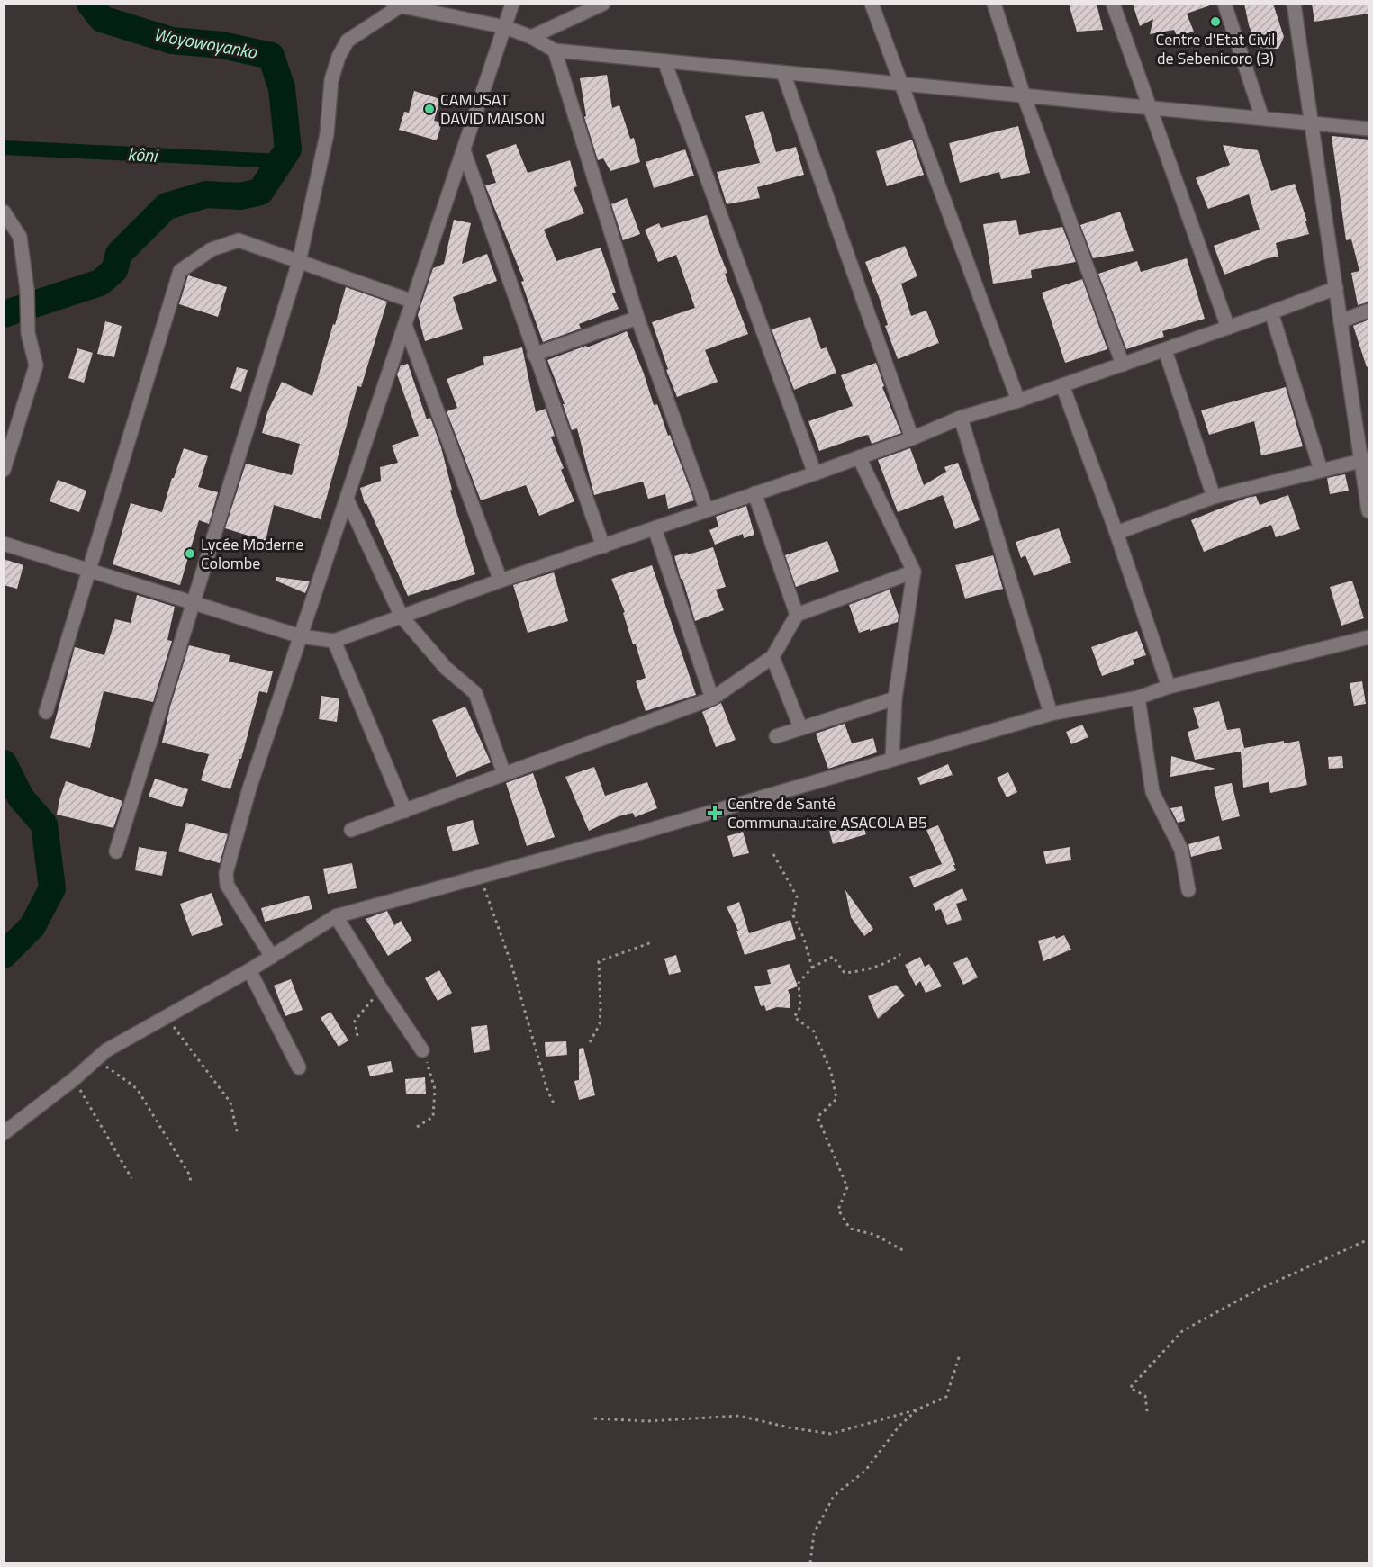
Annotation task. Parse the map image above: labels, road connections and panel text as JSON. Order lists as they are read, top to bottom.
{
  "water": ["Woyowoyanko", "kôni"],
  "places": {
    "other": ["Centre d'Etat Civil de Sebenicoro (3)", "CAMUSAT DAVID MAISON", "Lycée Moderne Colombe"],
    "health": ["Centre de Santé Communautaire ASACOLA B5"]
  }
}
